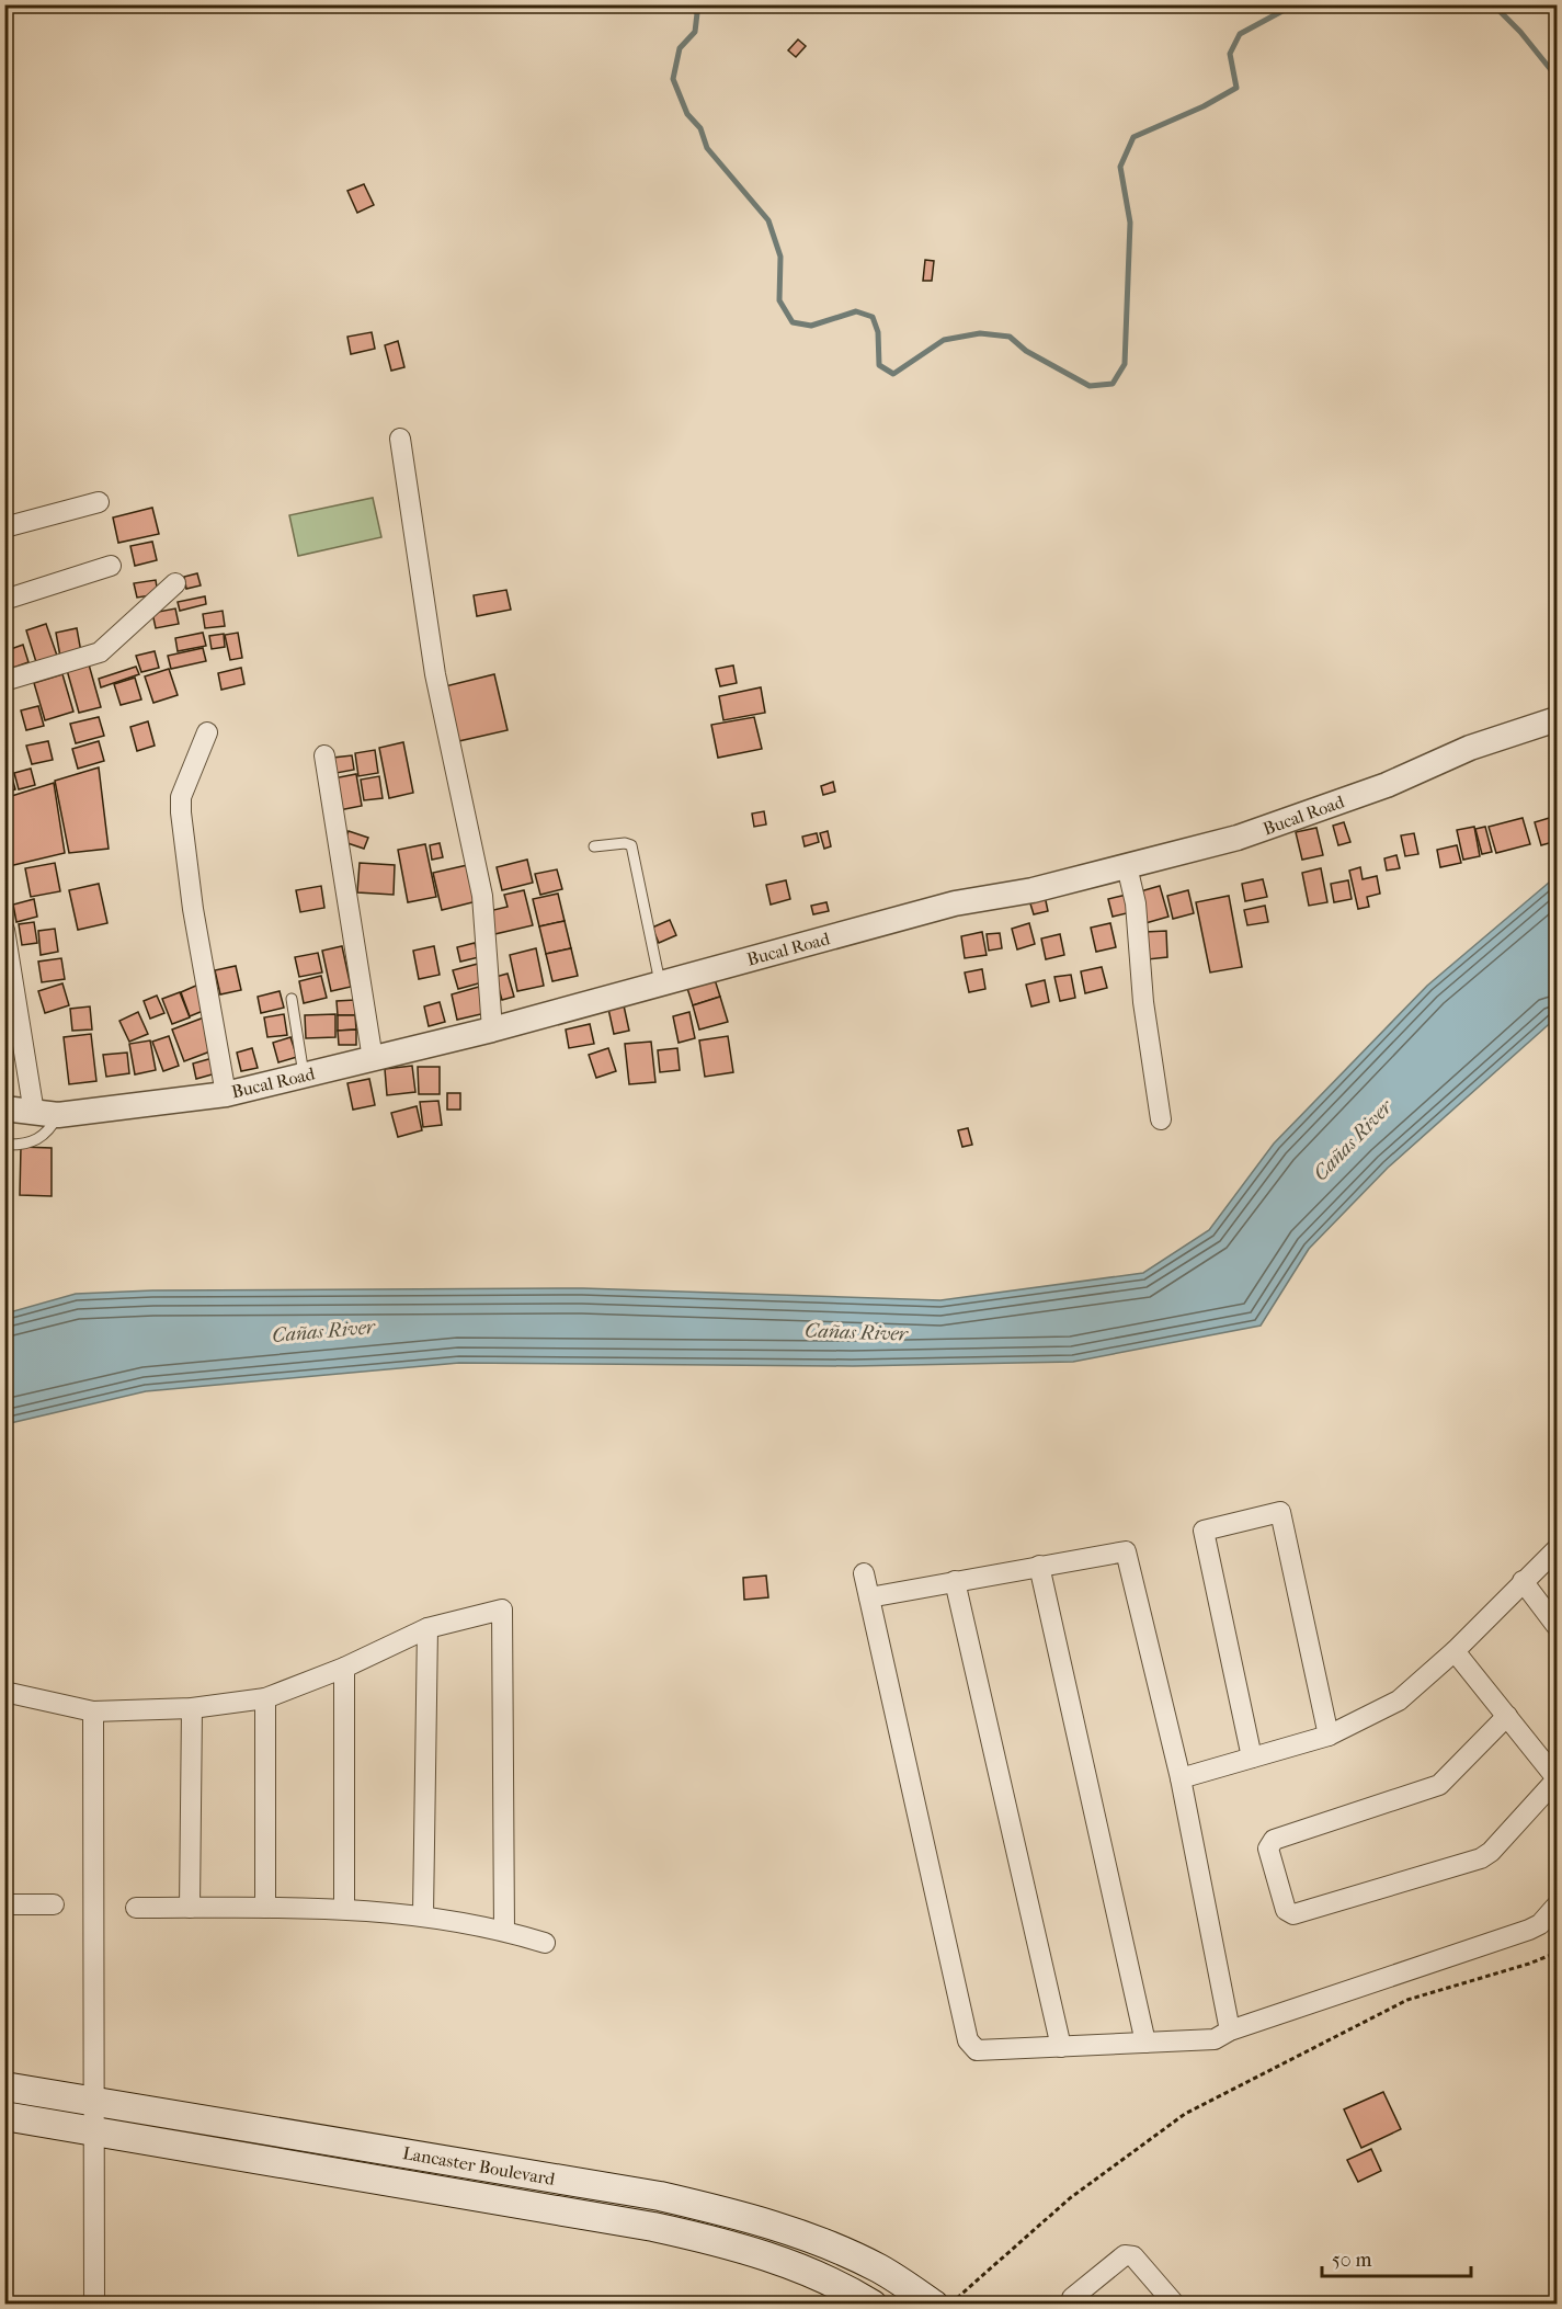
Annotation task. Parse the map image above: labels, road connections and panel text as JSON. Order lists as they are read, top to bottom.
{
  "streets": {
    "main road": ["Lancaster Boulevard"],
    "street": ["Bucal Road"]
  },
  "water": ["Cañas River"],
  "scale_bar": "50 m"
}
